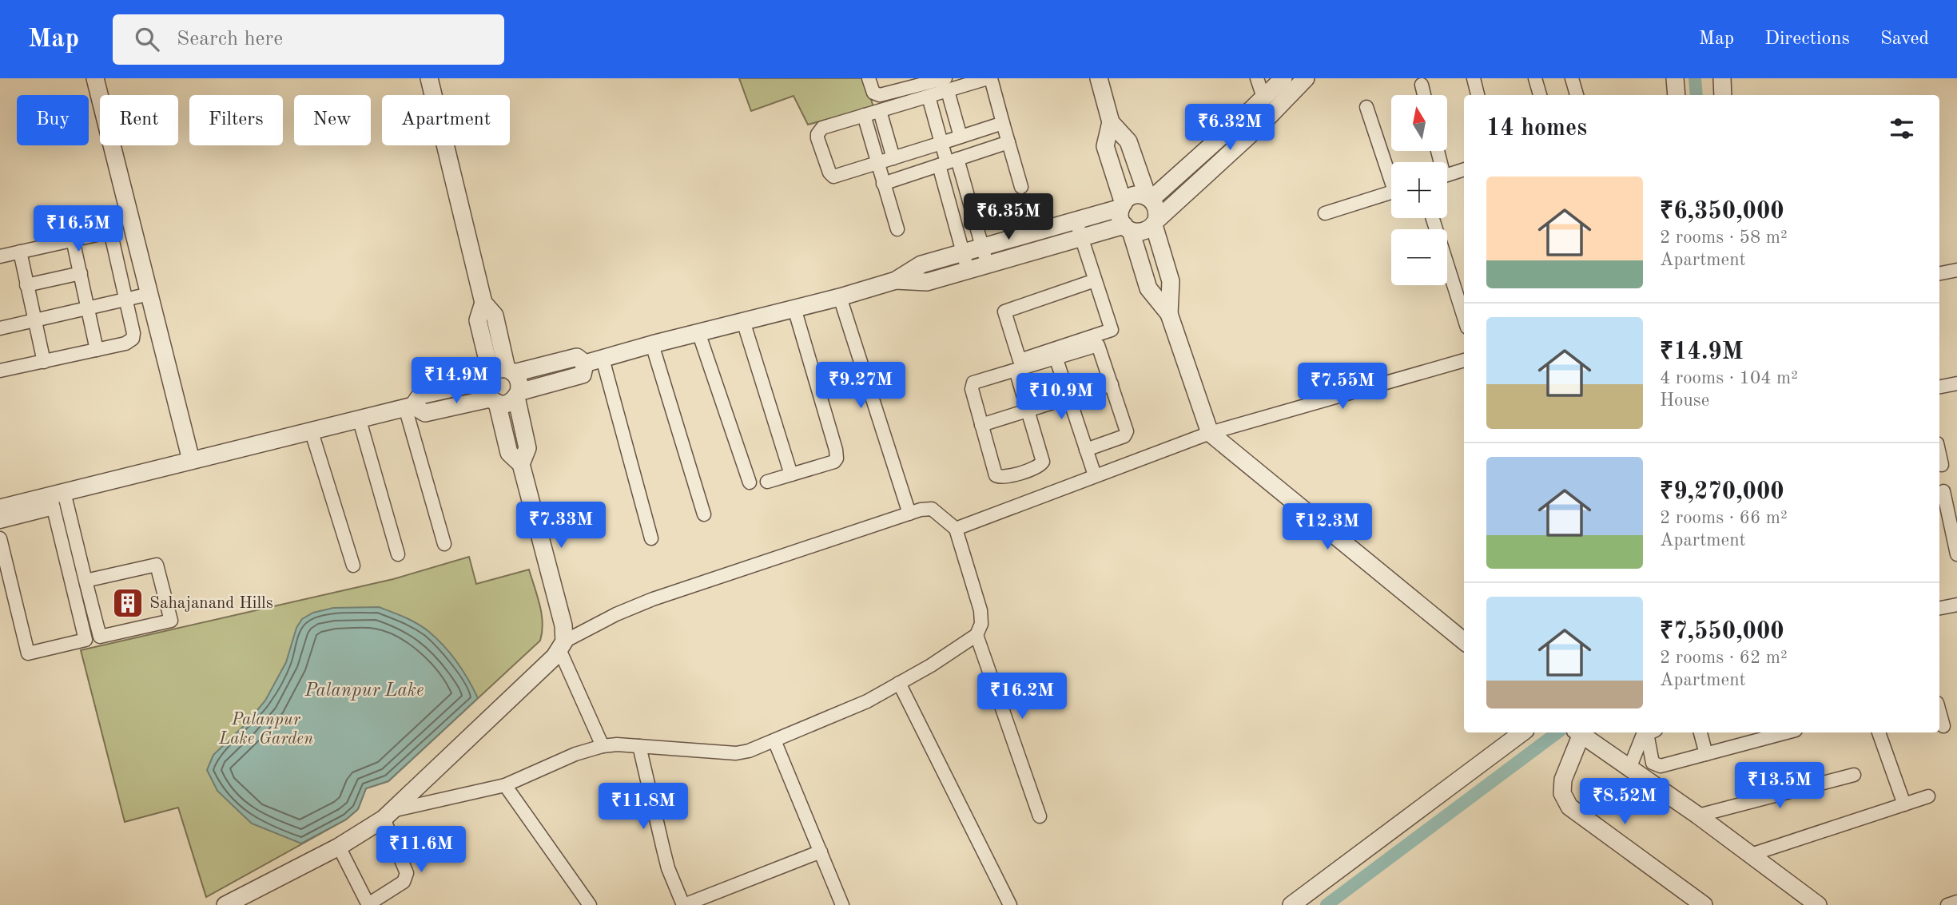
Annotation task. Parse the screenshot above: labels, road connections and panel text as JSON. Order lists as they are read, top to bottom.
{
  "water": ["Palanpur Lake"],
  "parks": ["Palanpur Lake Garden"],
  "places": {
    "building": ["Sahajanand Hills"]
  },
  "north": "top",
  "page": {
    "header": "Map",
    "search": "Search here",
    "nav": ["Map", "Directions", "Saved"],
    "map_buttons": ["+", "−"],
    "chip": [
      "Buy",
      "Rent",
      "Filters",
      "New",
      "Apartment"
    ],
    "heading": "14 homes",
    "price": [
      "₹6.32M",
      "₹6.35M",
      "₹16.5M",
      "₹14.9M",
      "₹9.27M",
      "₹7.55M",
      "₹10.9M",
      "₹7.33M",
      "₹12.3M",
      "₹16.2M",
      "₹13.5M",
      "₹8.52M",
      "₹11.8M",
      "₹11.6M"
    ],
    "list": [
      {
        "name": "₹6,350,000",
        "note": "2 rooms · 58 m² · Apartment"
      },
      {
        "name": "₹14.9M",
        "note": "4 rooms · 104 m² · House"
      },
      {
        "name": "₹9,270,000",
        "note": "2 rooms · 66 m² · Apartment"
      },
      {
        "name": "₹7,550,000",
        "note": "2 rooms · 62 m² · Apartment"
      }
    ]
  }
}
